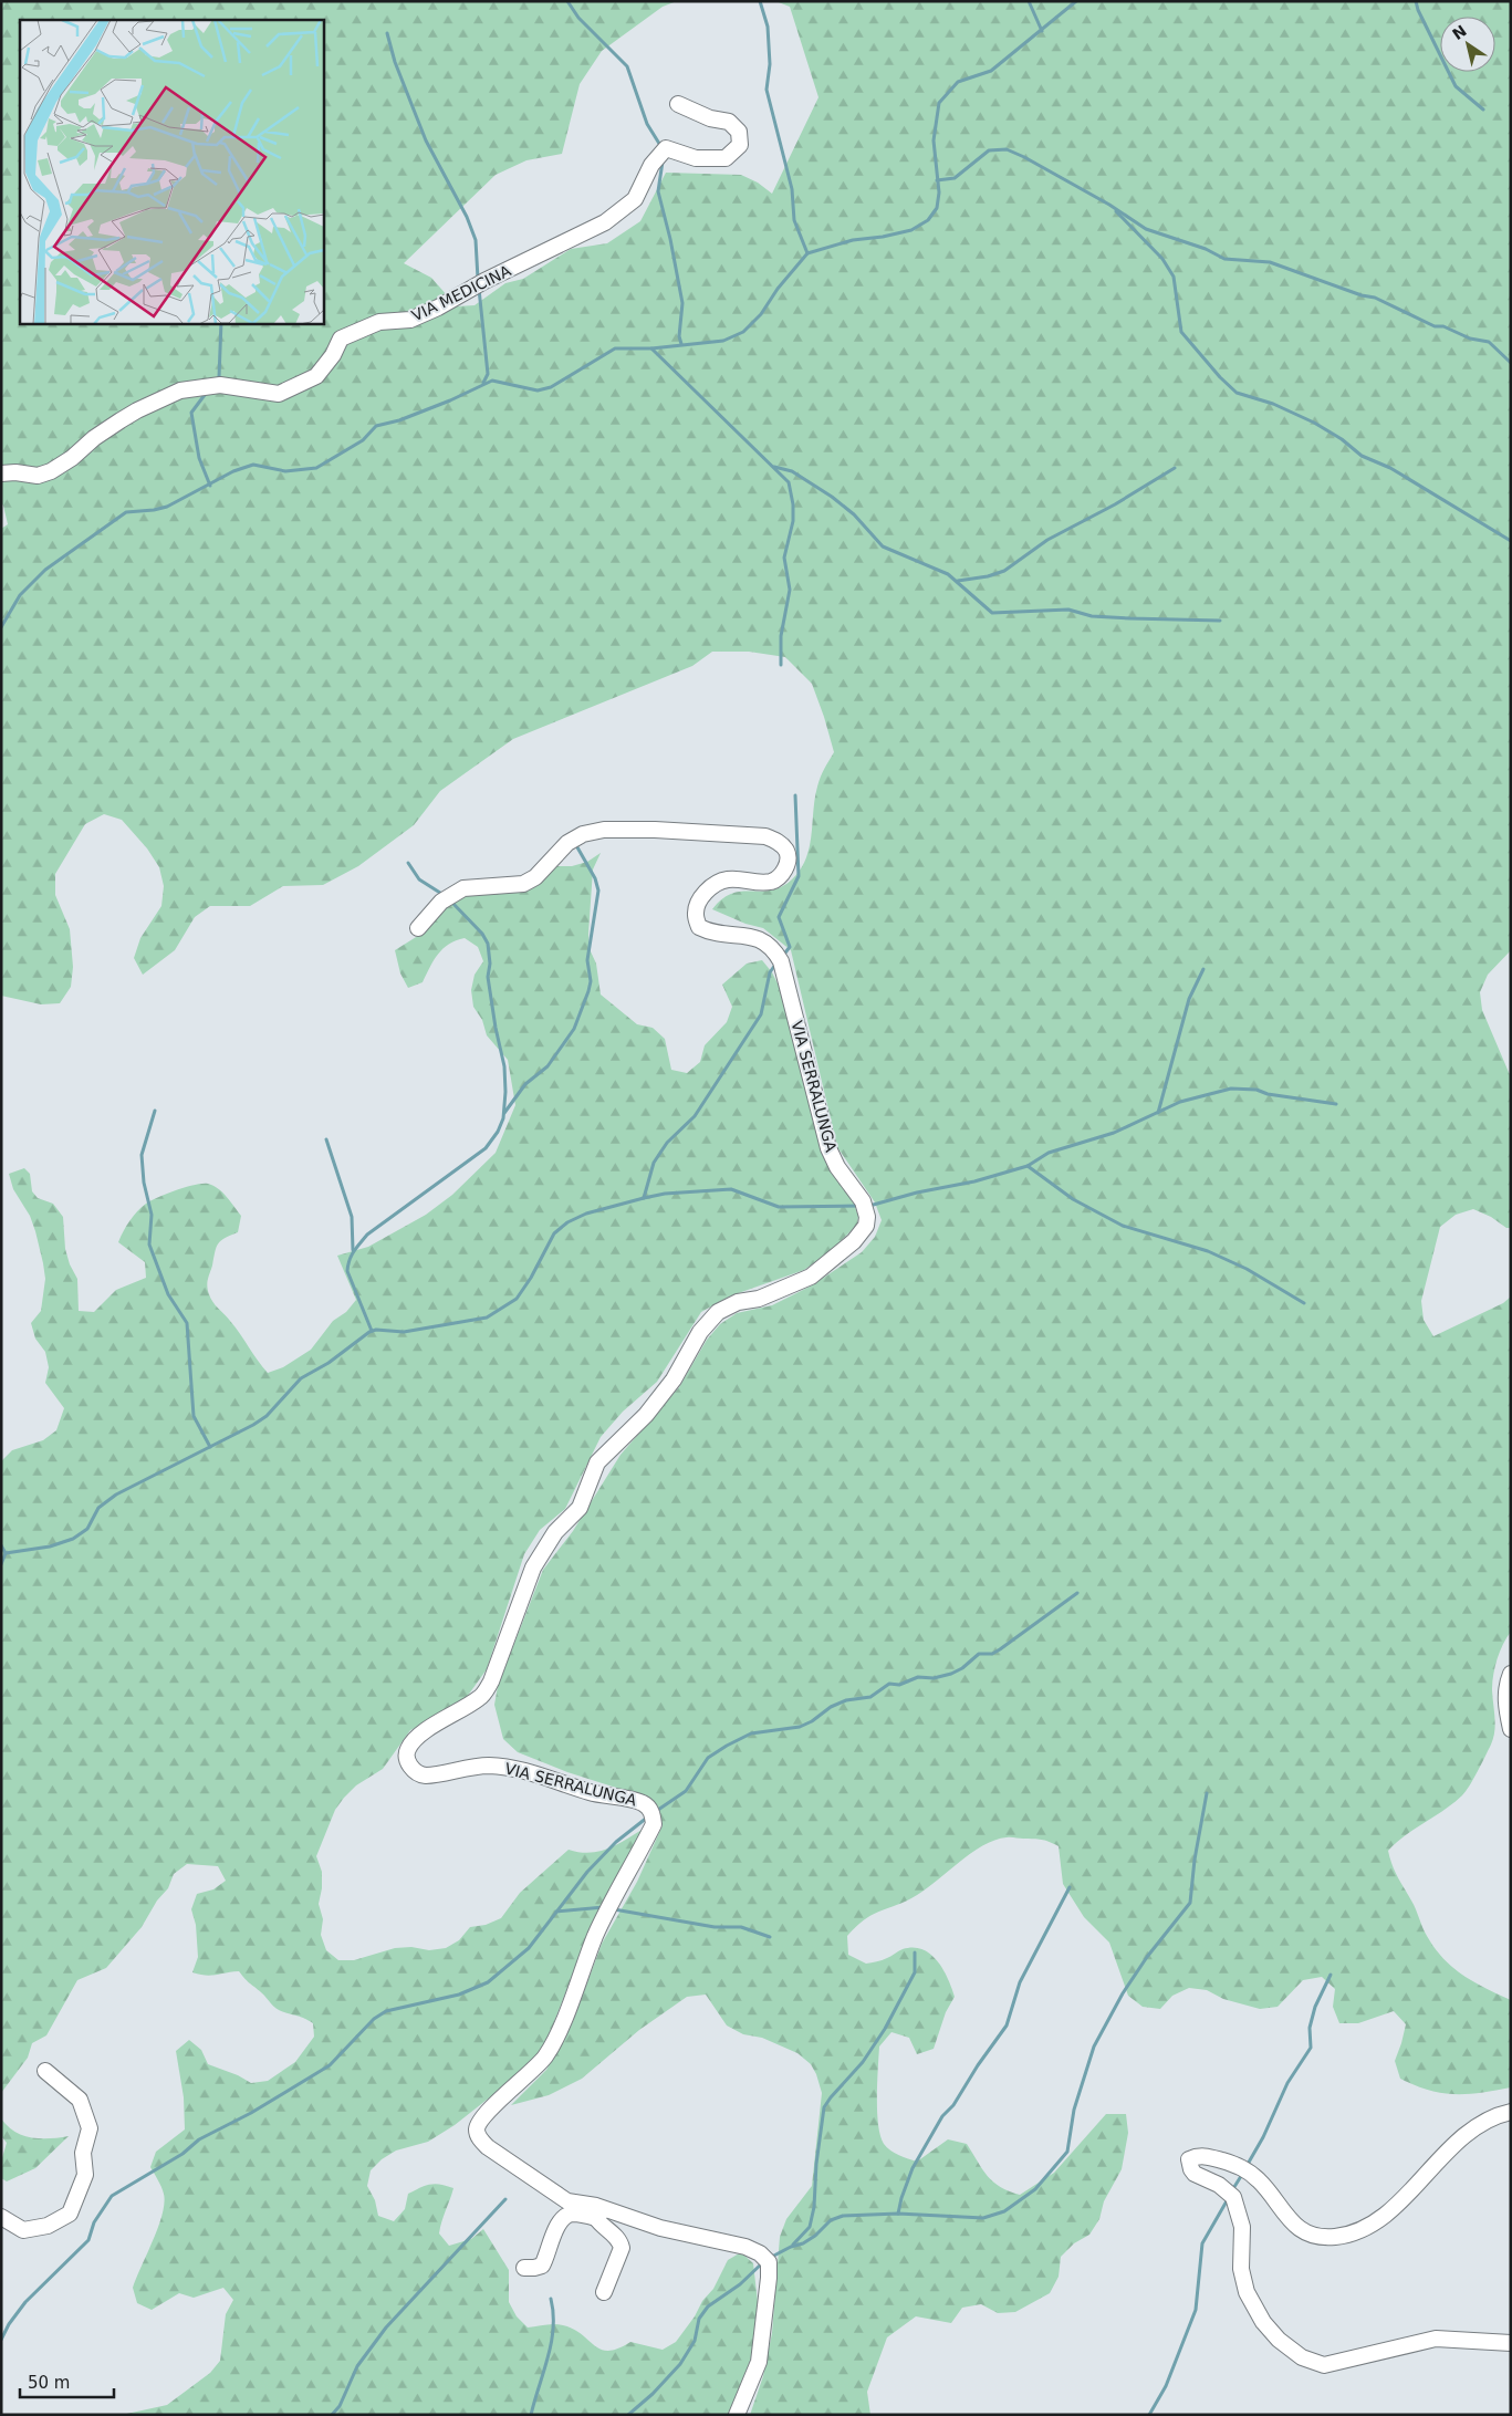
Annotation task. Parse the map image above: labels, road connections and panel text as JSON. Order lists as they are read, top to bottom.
{
  "streets": {
    "street": ["VIA MEDICINA", "VIA SERRALUNGA"]
  },
  "scale_bar": "50 m",
  "north": "top left"
}
